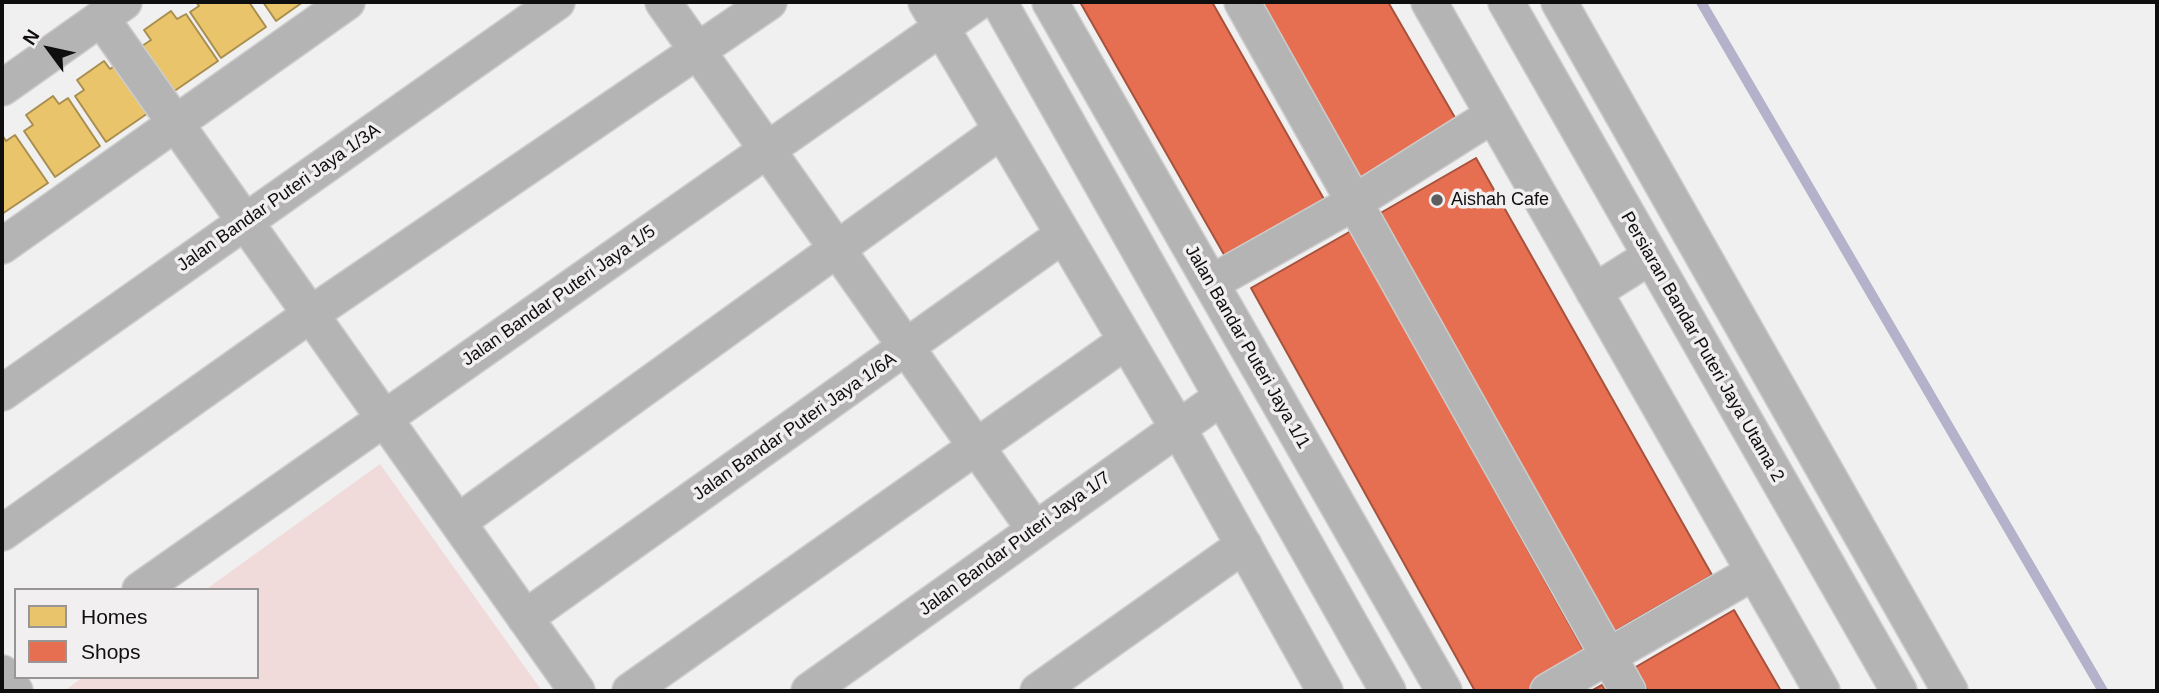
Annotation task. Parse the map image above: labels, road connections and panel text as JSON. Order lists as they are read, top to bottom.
{
  "streets": {
    "street": [
      "Jalan Bandar Puteri Jaya 1/3A",
      "Jalan Bandar Puteri Jaya 1/5",
      "Jalan Bandar Puteri Jaya 1/1",
      "Persiaran Bandar Puteri Jaya Utama 2",
      "Jalan Bandar Puteri Jaya 1/6A",
      "Jalan Bandar Puteri Jaya 1/7"
    ]
  },
  "places": ["Aishah Cafe"],
  "legend": ["Homes", "Shops"],
  "north": "top left"
}
